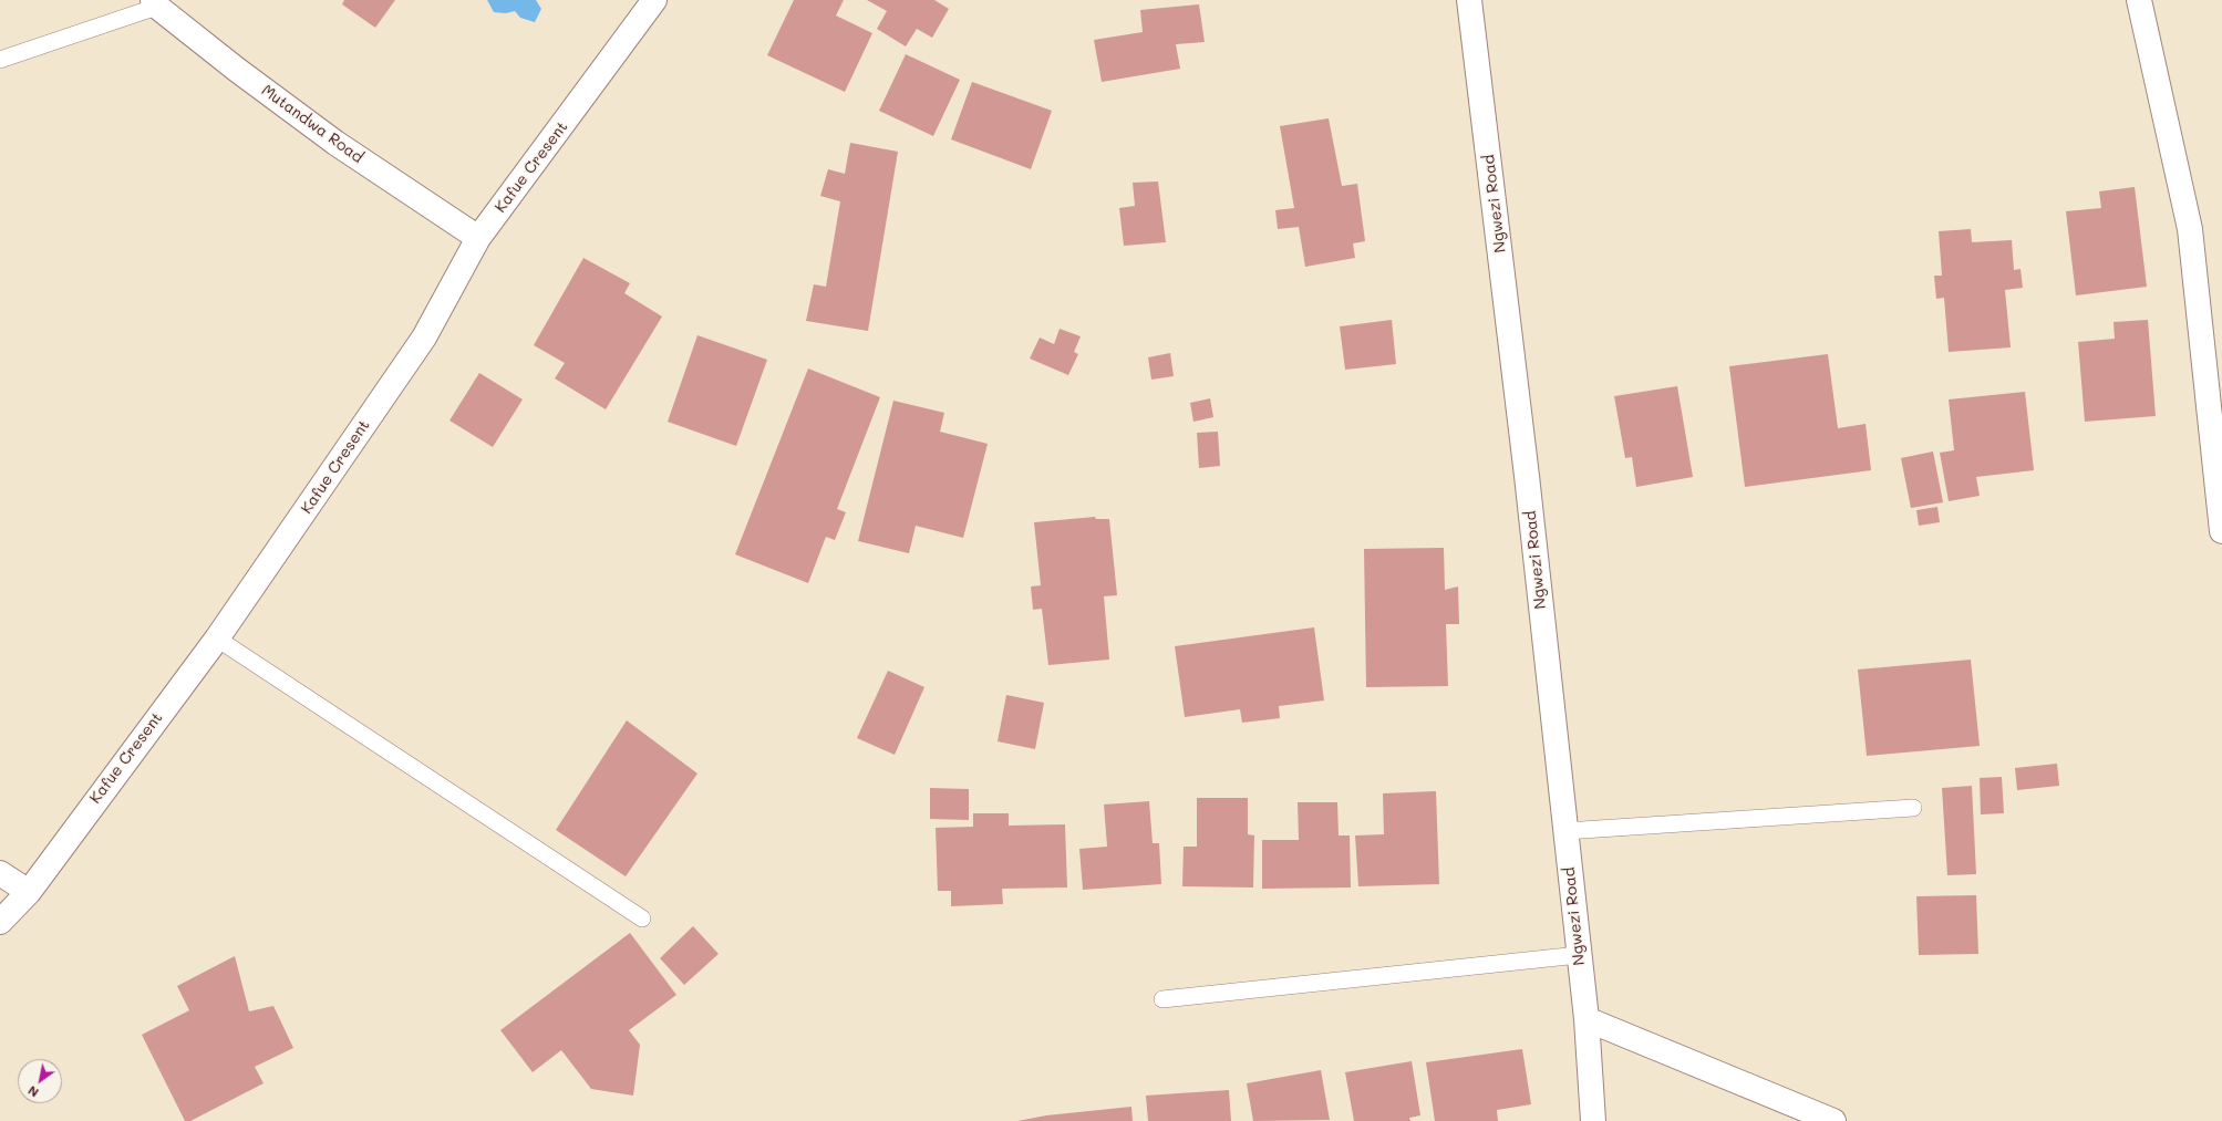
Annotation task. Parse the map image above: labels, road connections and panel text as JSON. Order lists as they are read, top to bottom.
{
  "streets": {
    "street": ["Mutandwa Road", "Kafue Cresent", "Ngwezi Road"]
  },
  "crossings": [
    ["Mutandwa Road", "Kafue Cresent"]
  ],
  "north": "bottom left"
}
